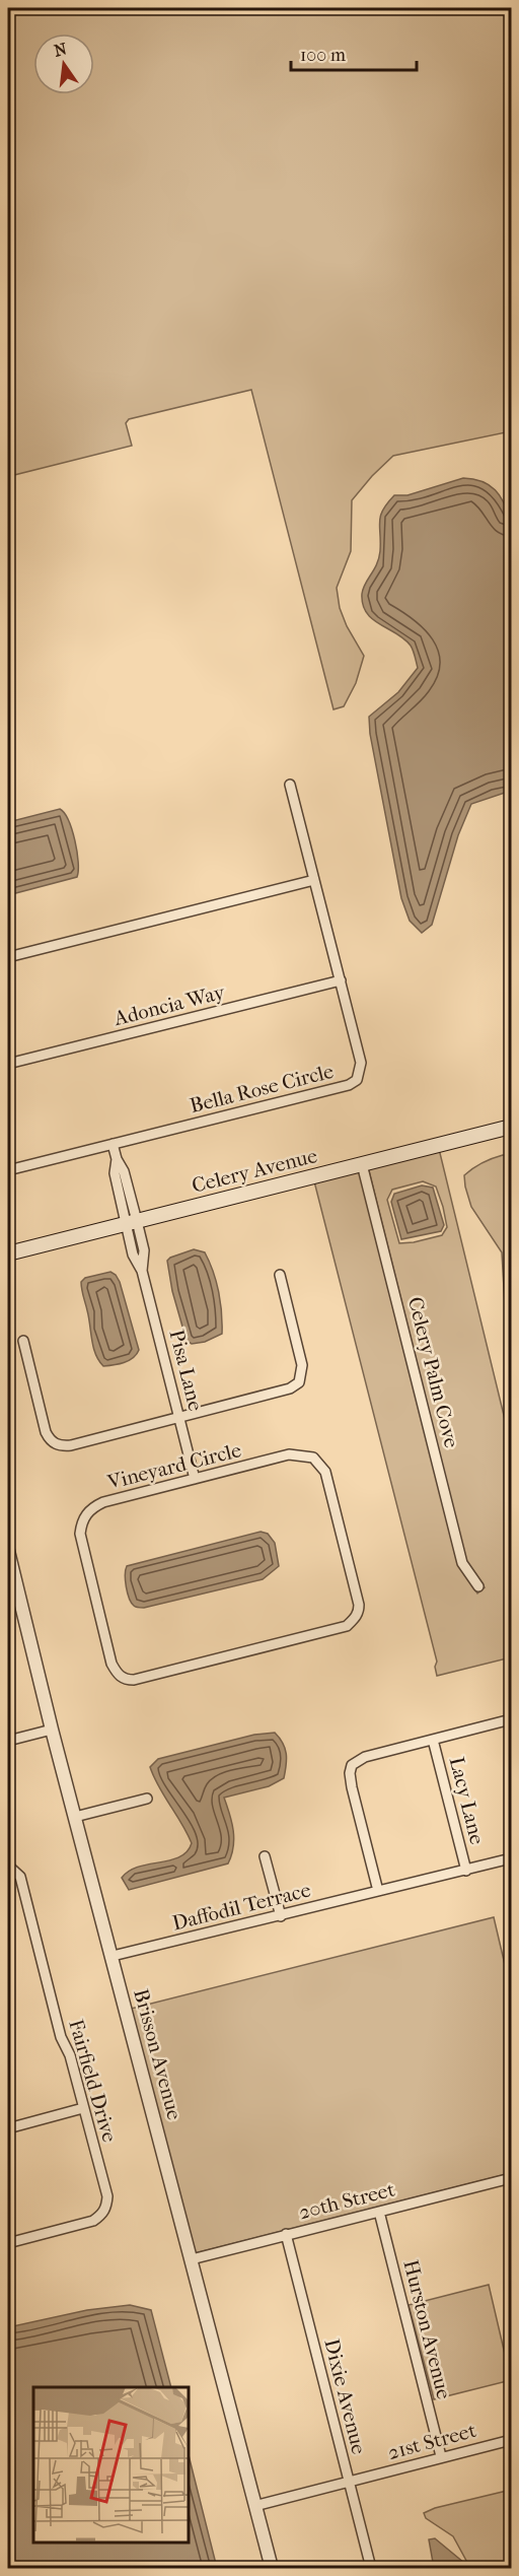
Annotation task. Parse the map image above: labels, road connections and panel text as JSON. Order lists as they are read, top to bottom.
{
  "streets": {
    "main road": ["Celery Avenue"],
    "street": [
      "Adoncia Way",
      "Bella Rose Circle",
      "Pisa Lane",
      "Celery Palm Cove",
      "Vineyard Circle",
      "Lacy Lane",
      "Daffodil Terrace",
      "Brisson Avenue",
      "Fairfield Drive",
      "20th Street",
      "Hurston Avenue",
      "Dixie Avenue",
      "21st Street"
    ]
  },
  "crossings": [
    ["Adoncia Way", "Bella Rose Circle"],
    ["Bella Rose Circle", "Pisa Lane"],
    ["Celery Avenue", "Pisa Lane"],
    ["Celery Avenue", "Celery Palm Cove"],
    ["Pisa Lane", "Vineyard Circle"],
    ["Lacy Lane", "Daffodil Terrace"],
    ["Daffodil Terrace", "Brisson Avenue"],
    ["Brisson Avenue", "20th Street"],
    ["Brisson Avenue", "21st Street"],
    ["20th Street", "Hurston Avenue"],
    ["20th Street", "Dixie Avenue"],
    ["Hurston Avenue", "21st Street"],
    ["Dixie Avenue", "21st Street"]
  ],
  "scale_bar": "100 m",
  "north": "top"
}
